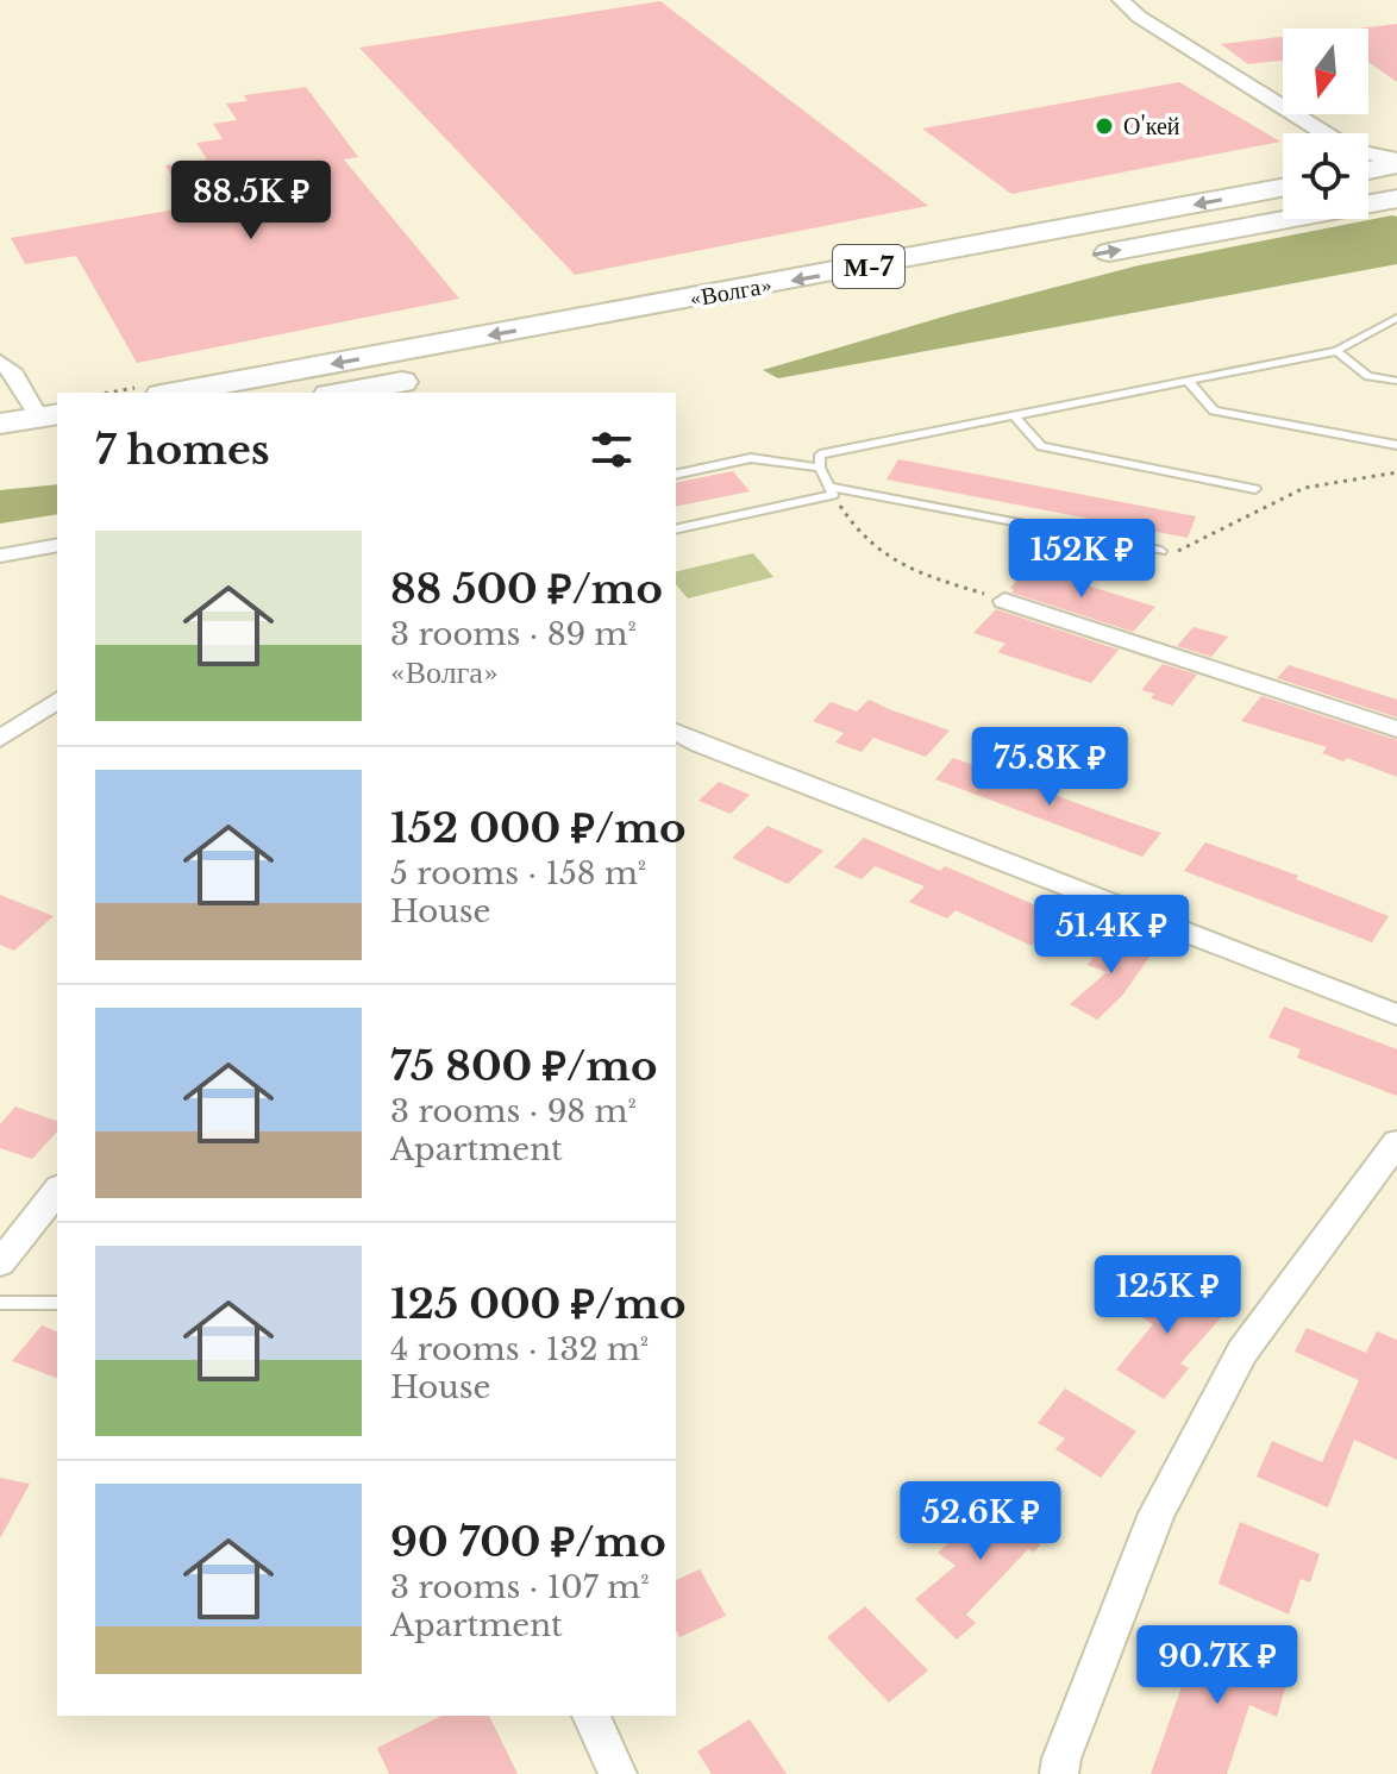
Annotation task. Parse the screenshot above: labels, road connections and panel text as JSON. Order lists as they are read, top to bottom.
{
  "streets": {
    "highway": ["М-7", "«Волга»"]
  },
  "places": ["О'кей"],
  "north": "bottom",
  "page": {
    "price": [
      "88.5K ₽",
      "152K ₽",
      "75.8K ₽",
      "51.4K ₽",
      "125K ₽",
      "52.6K ₽",
      "90.7K ₽"
    ],
    "heading": "7 homes",
    "list": [
      {
        "name": "88 500 ₽/mo",
        "note": "3 rooms · 89 m² · «Волга»"
      },
      {
        "name": "152 000 ₽/mo",
        "note": "5 rooms · 158 m² · House"
      },
      {
        "name": "75 800 ₽/mo",
        "note": "3 rooms · 98 m² · Apartment"
      },
      {
        "name": "125 000 ₽/mo",
        "note": "4 rooms · 132 m² · House"
      },
      {
        "name": "90 700 ₽/mo",
        "note": "3 rooms · 107 m² · Apartment"
      }
    ]
  }
}
